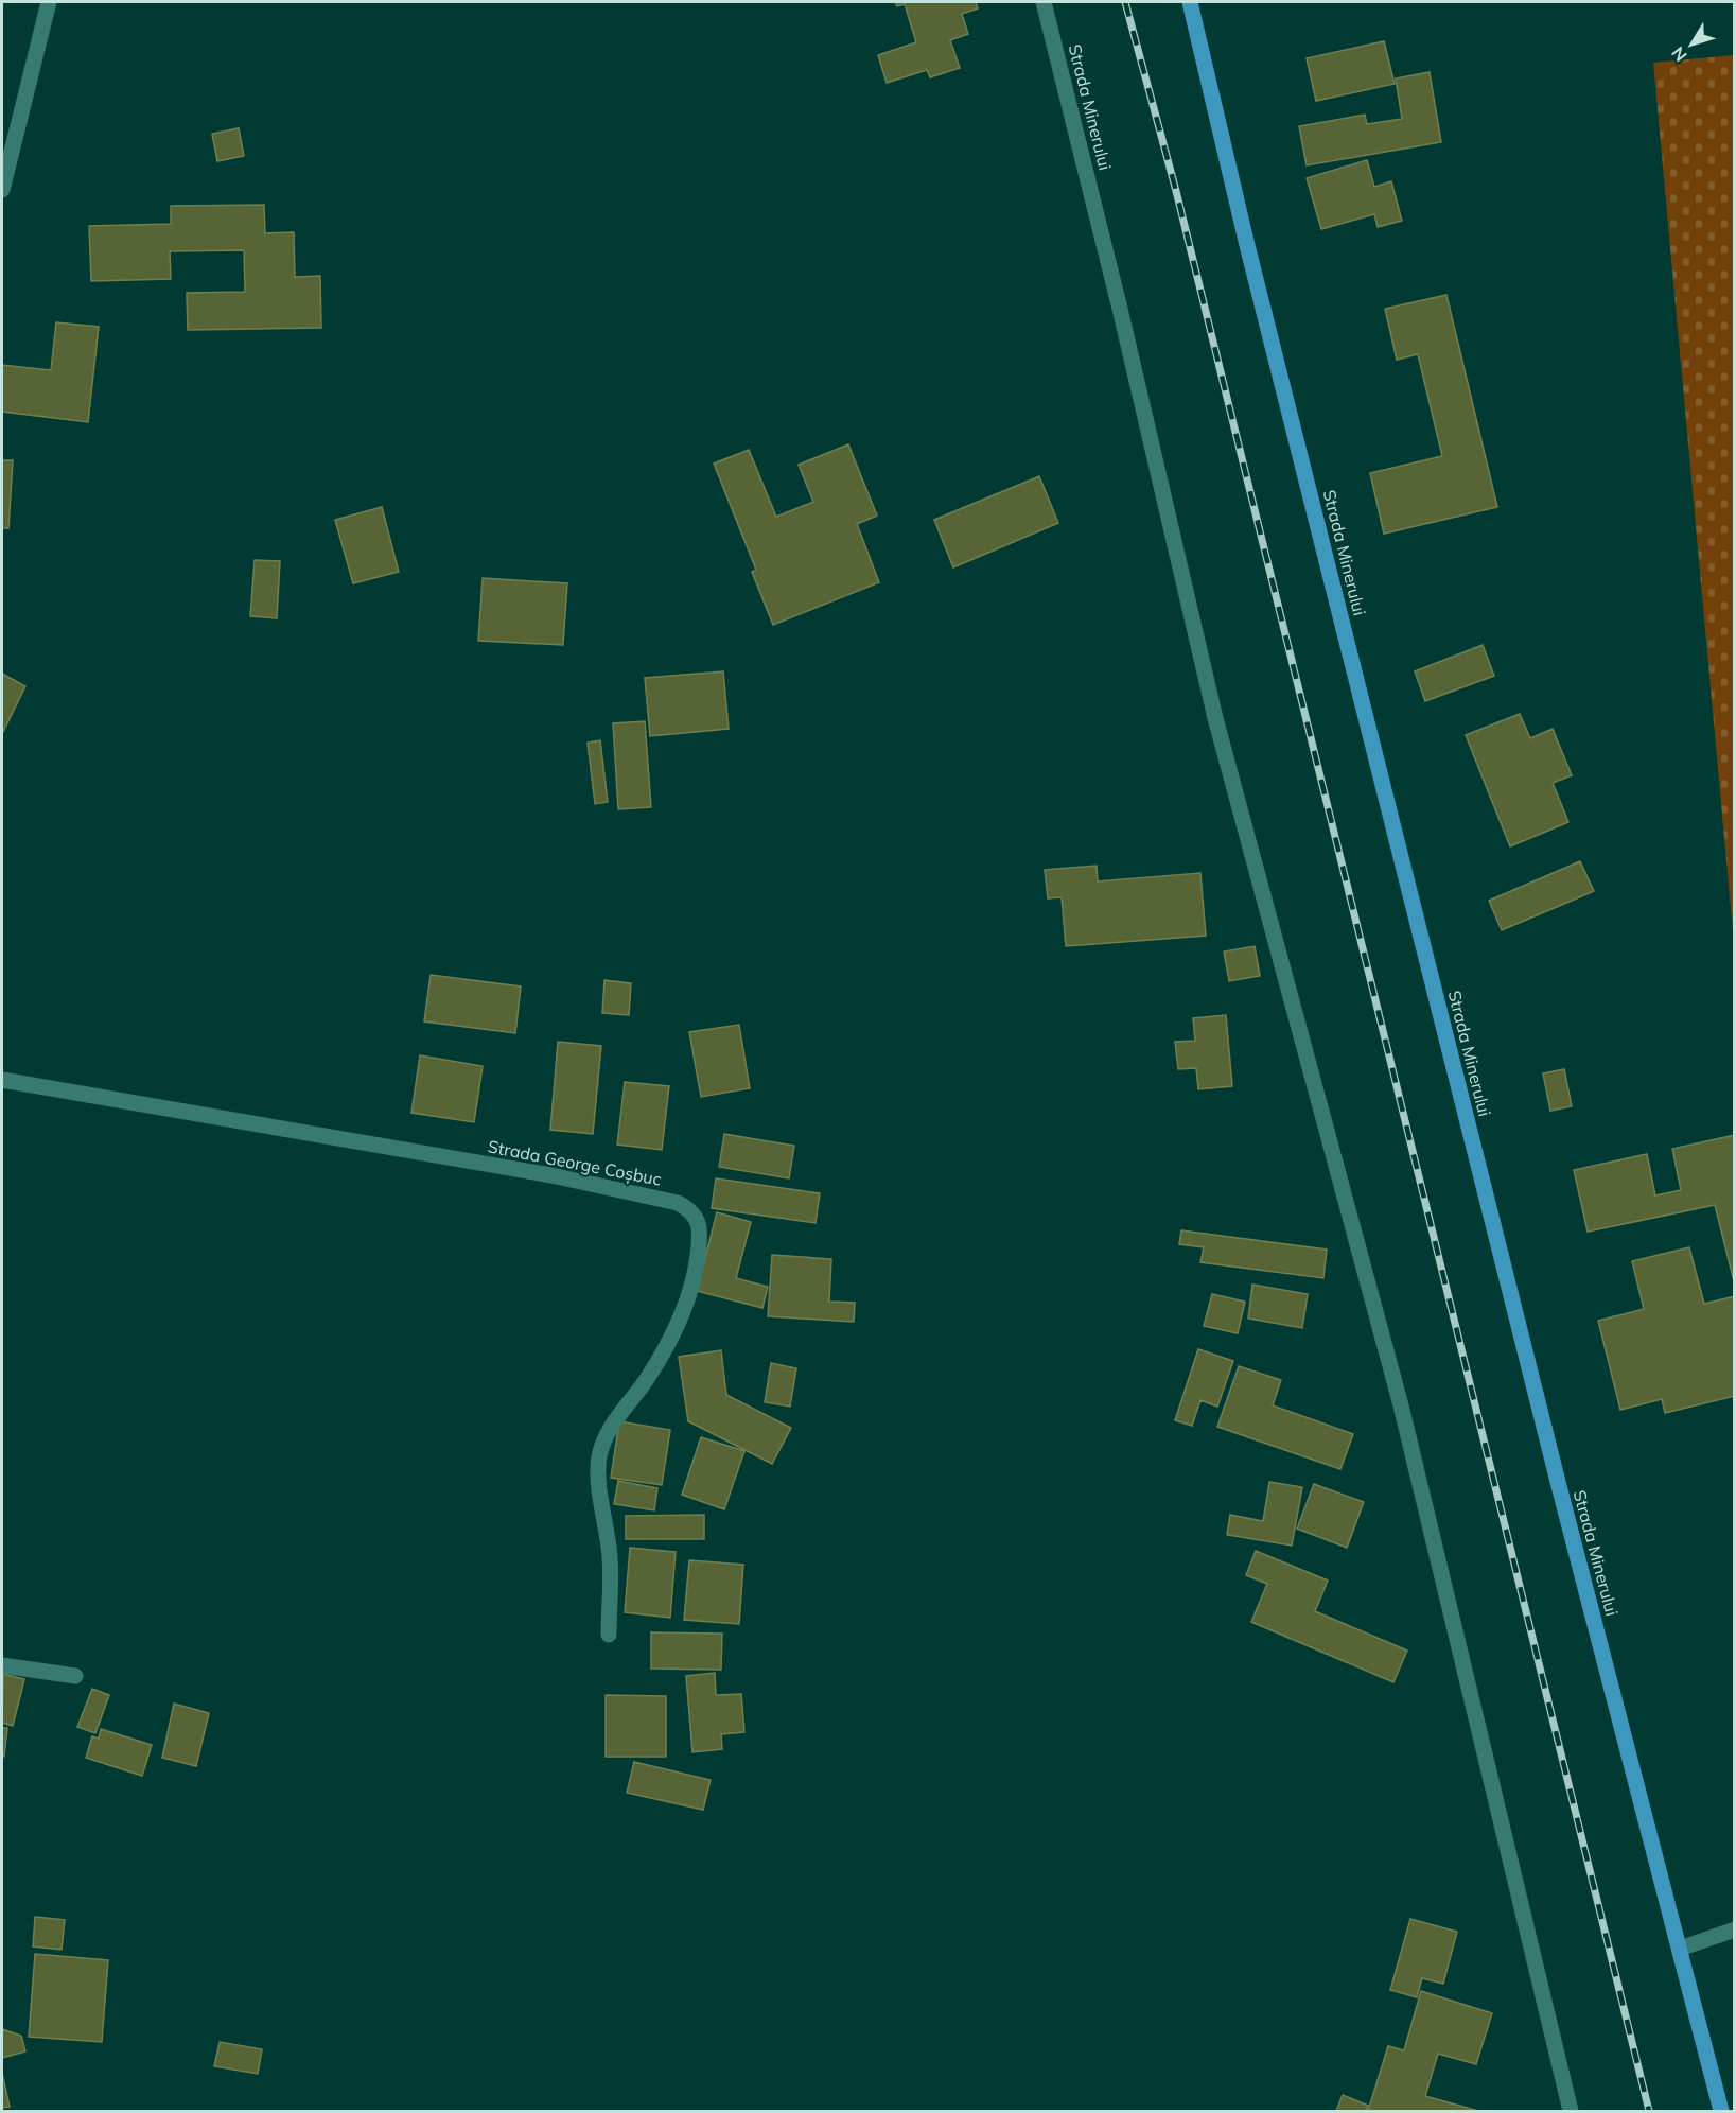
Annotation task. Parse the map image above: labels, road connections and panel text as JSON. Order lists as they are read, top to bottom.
{
  "streets": {
    "main road": ["Strada Minerului"],
    "street": ["Strada George Coșbuc"]
  },
  "north": "bottom left"
}
